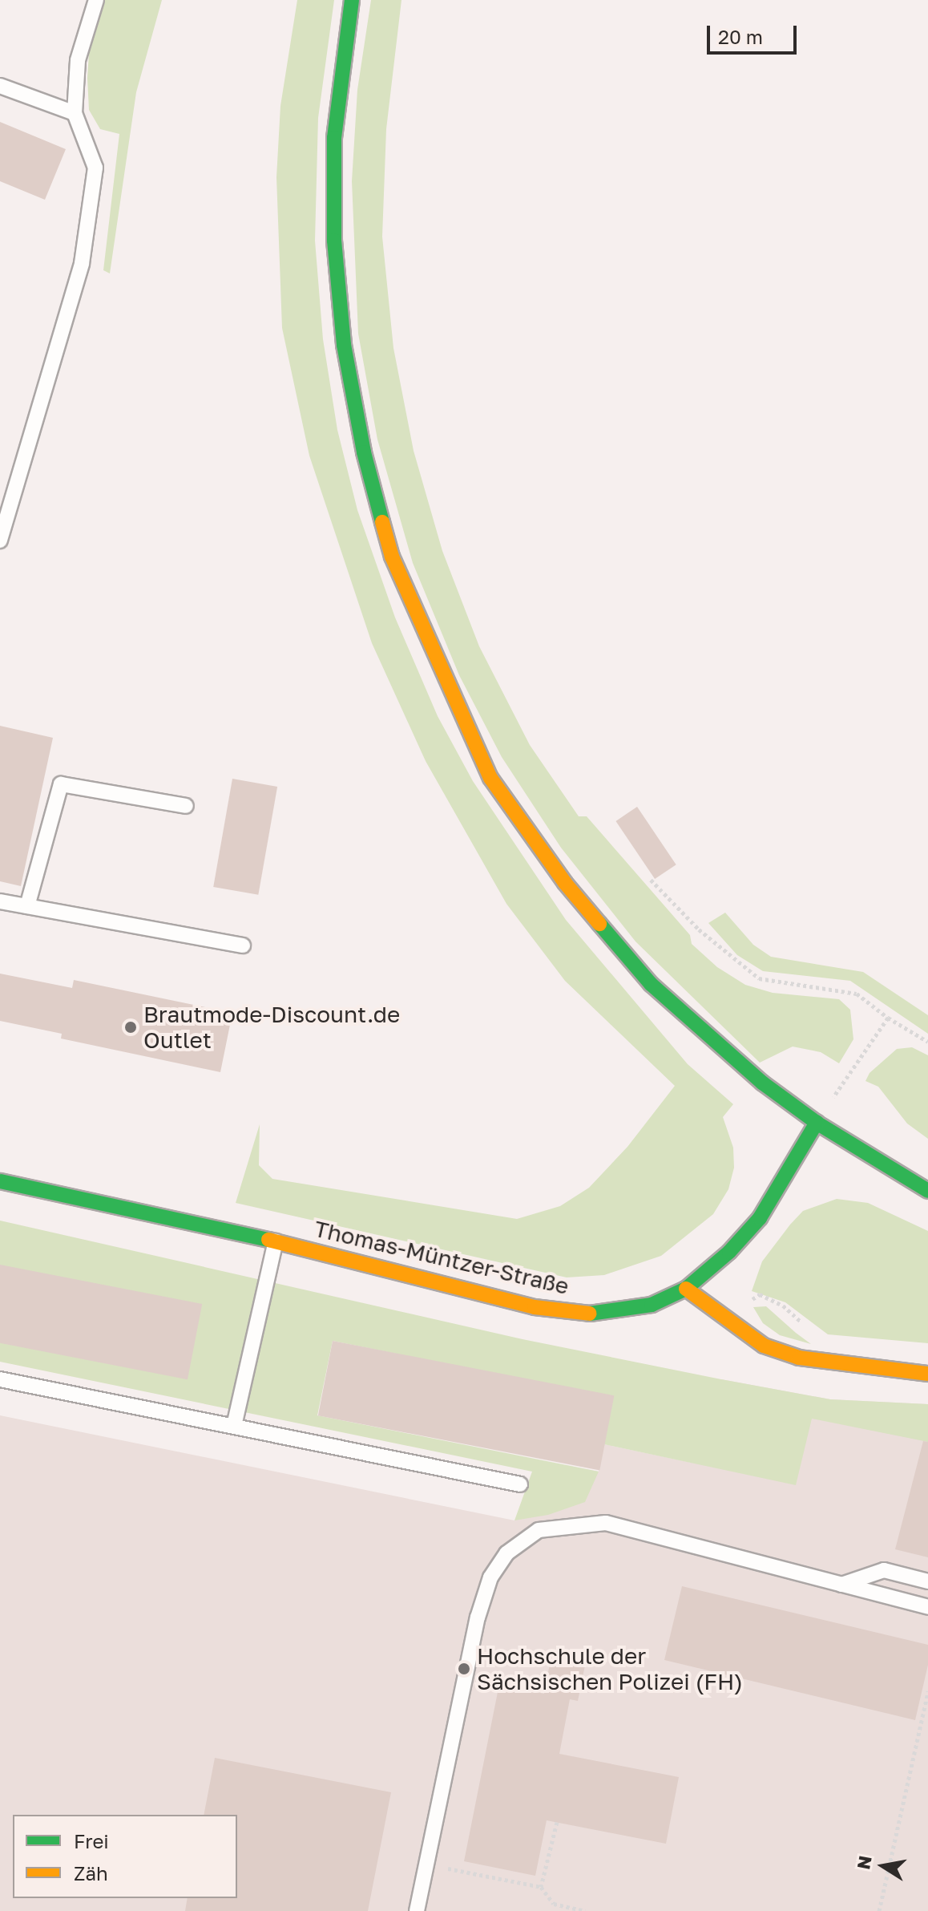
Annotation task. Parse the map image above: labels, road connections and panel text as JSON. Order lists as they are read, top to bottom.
{
  "streets": {
    "main road": ["Thomas-Müntzer-Straße"]
  },
  "places": ["Brautmode-Discount.de Outlet", "Hochschule der Sächsischen Polizei (FH)"],
  "legend": ["Frei", "Zäh"],
  "scale_bar": "20 m",
  "north": "left"
}
